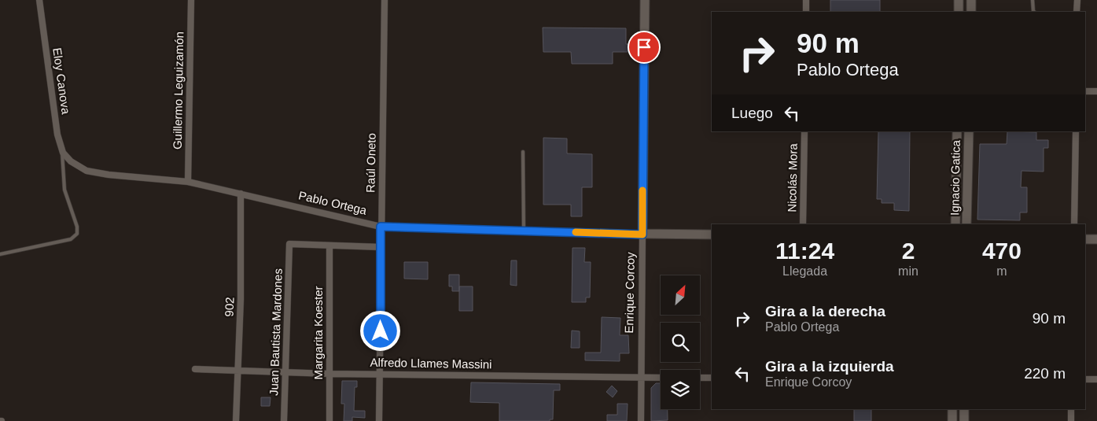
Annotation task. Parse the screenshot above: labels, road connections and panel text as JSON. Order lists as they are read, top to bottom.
{
  "streets": {
    "street": [
      "Eloy Canova",
      "Guillermo Leguizamón",
      "Raúl Oneto",
      "Nicolás Mora",
      "Ignacio Gatica",
      "Pablo Ortega",
      "Enrique Corcoy",
      "902",
      "Juan Bautista Mardones",
      "Margarita Koester",
      "Alfredo Llames Massini"
    ]
  },
  "crossings": [
    ["Eloy Canova", "Pablo Ortega"],
    ["Guillermo Leguizamón", "Pablo Ortega"],
    ["Raúl Oneto", "Pablo Ortega"],
    ["Raúl Oneto", "Alfredo Llames Massini"],
    ["Pablo Ortega", "Enrique Corcoy"],
    ["Pablo Ortega", "902"],
    ["Enrique Corcoy", "Alfredo Llames Massini"],
    ["902", "Alfredo Llames Massini"],
    ["Juan Bautista Mardones", "Margarita Koester"],
    ["Juan Bautista Mardones", "Alfredo Llames Massini"],
    ["Margarita Koester", "Alfredo Llames Massini"]
  ],
  "north": "top right",
  "page": {
    "turn": ["90 m", "Pablo Ortega"],
    "then": "Luego",
    "eta": [
      "11:24",
      "Llegada",
      "2",
      "min",
      "470",
      "m"
    ],
    "list": [
      {
        "name": "Gira a la derecha",
        "note": "Pablo Ortega",
        "value": "90 m"
      },
      {
        "name": "Gira a la izquierda",
        "note": "Enrique Corcoy",
        "value": "220 m"
      }
    ]
  }
}
